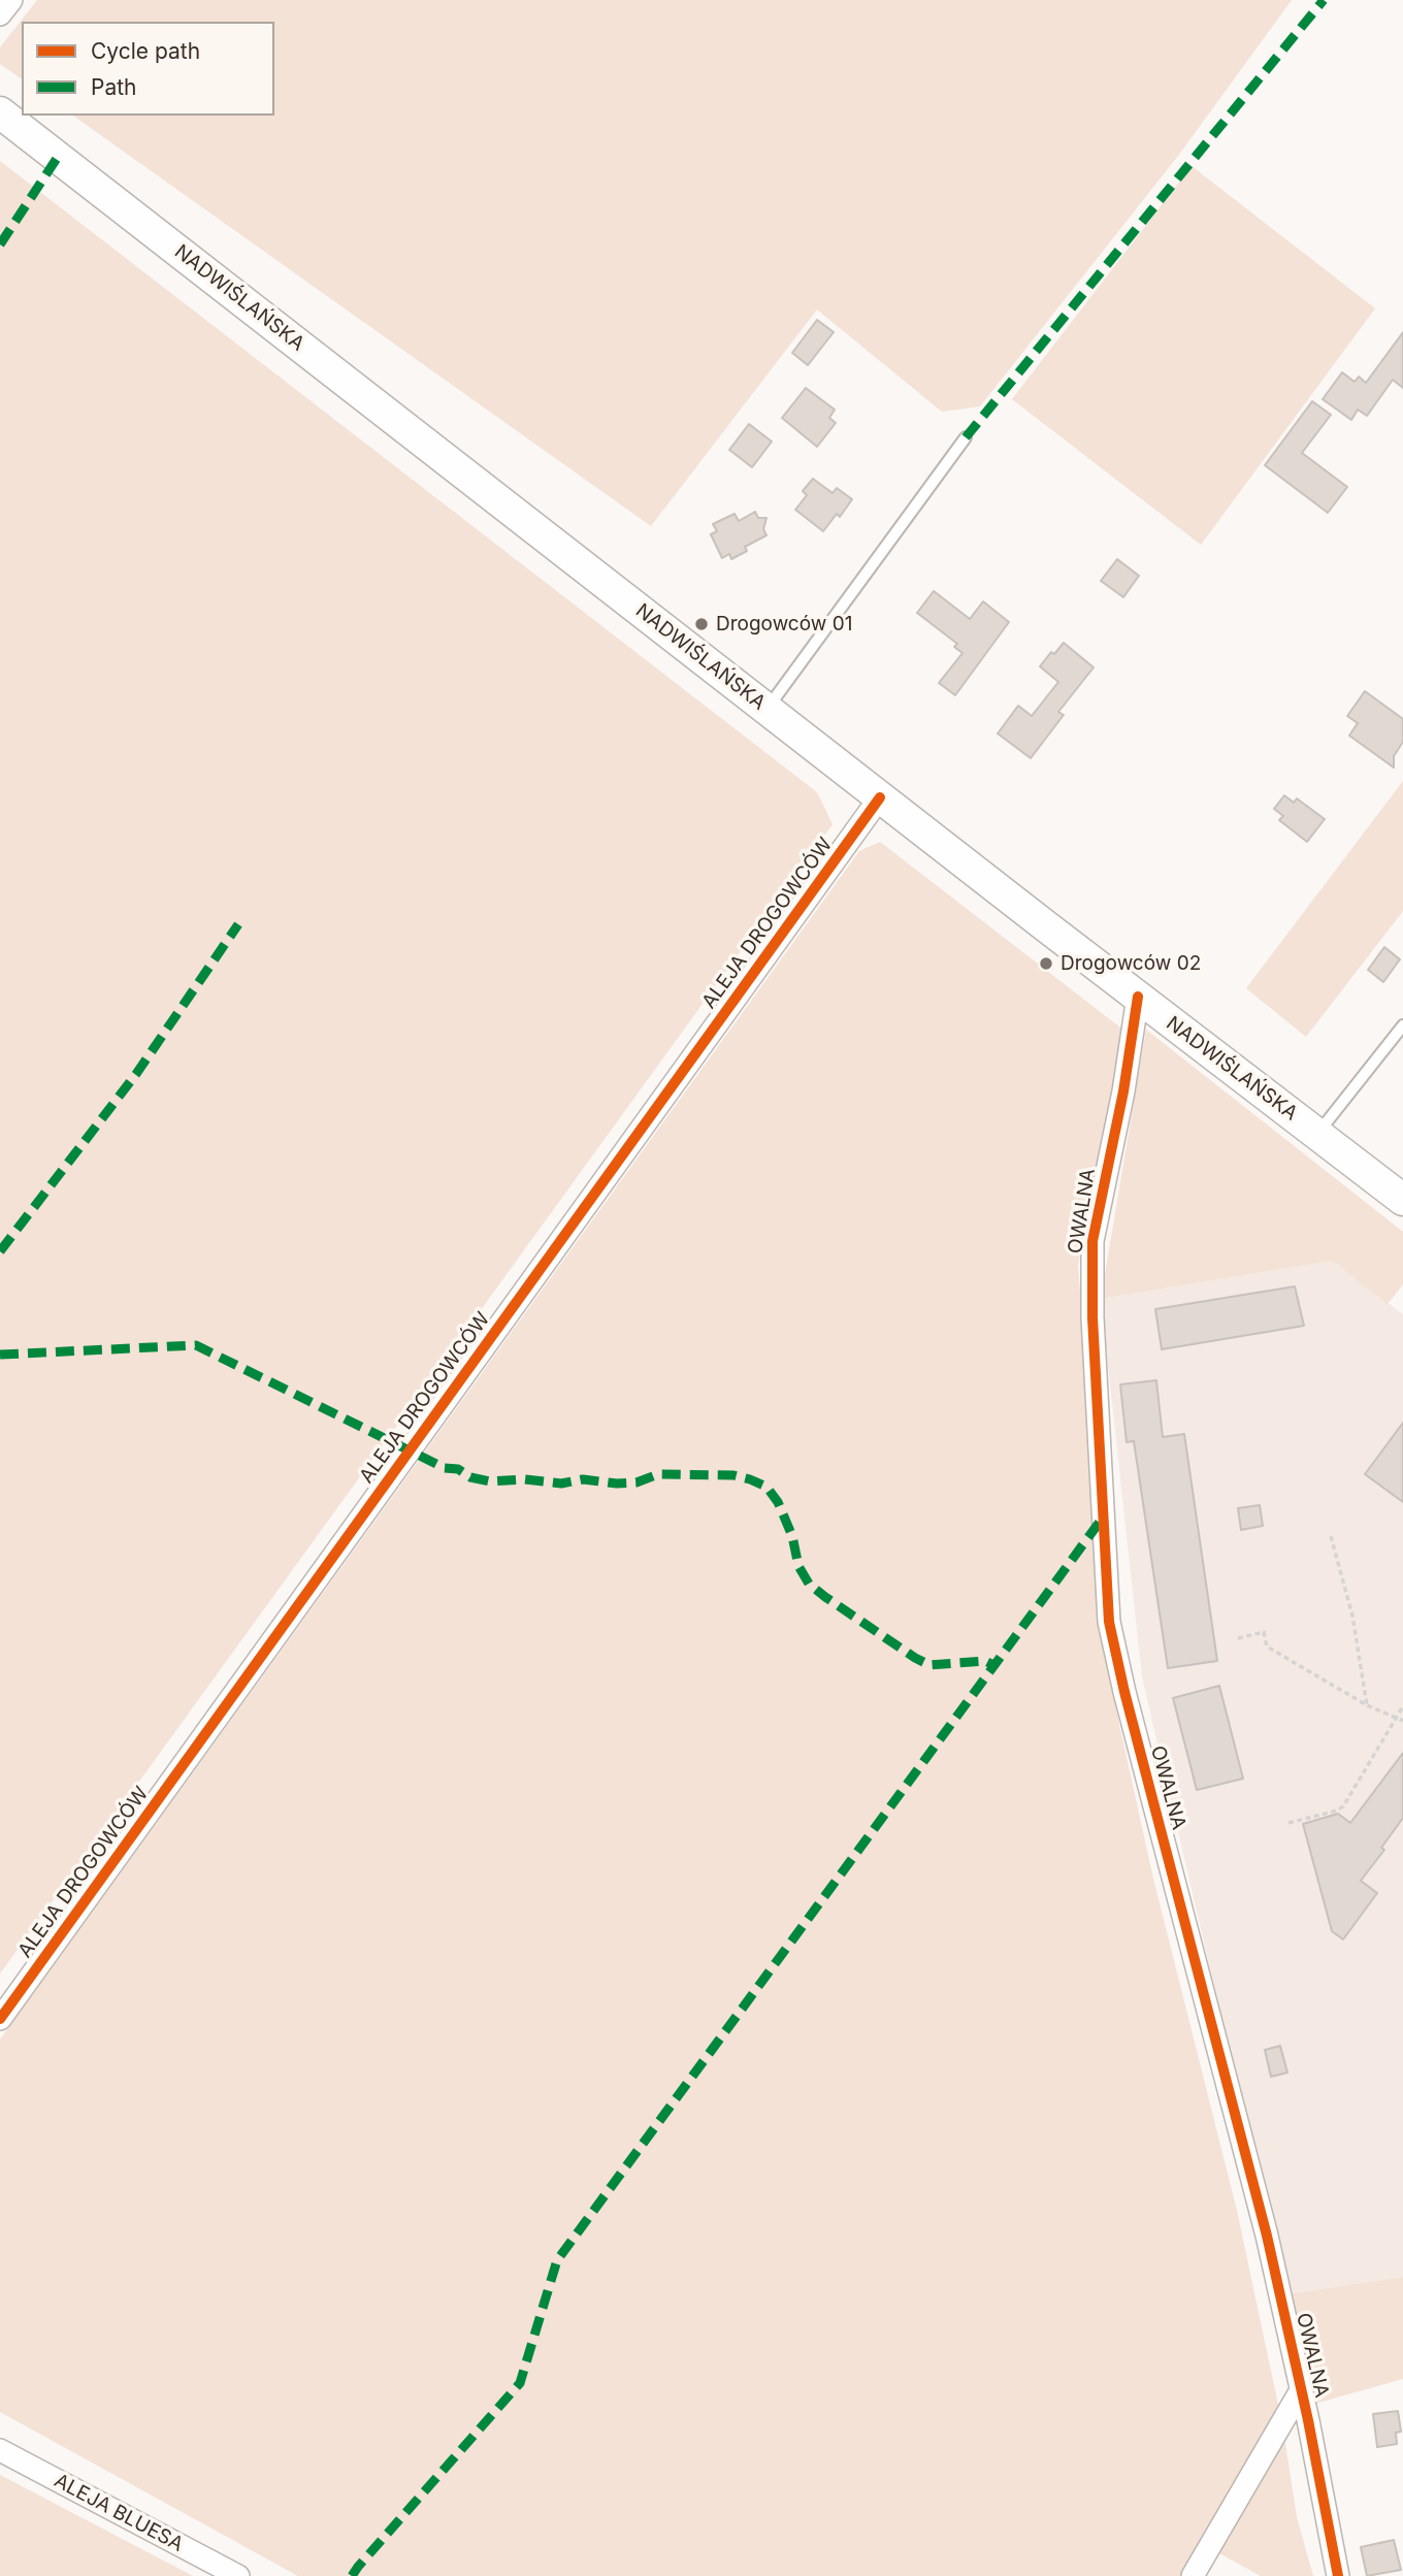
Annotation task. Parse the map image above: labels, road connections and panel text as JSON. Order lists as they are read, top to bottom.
{
  "streets": {
    "main road": ["NADWIŚLAŃSKA"],
    "street": ["ALEJA DROGOWCÓW", "OWALNA", "ALEJA BLUESA"]
  },
  "crossings": [
    ["NADWIŚLAŃSKA", "ALEJA DROGOWCÓW"],
    ["NADWIŚLAŃSKA", "OWALNA"]
  ],
  "places": ["Drogowców 01", "Drogowców 02"],
  "legend": ["Cycle path", "Path"]
}
